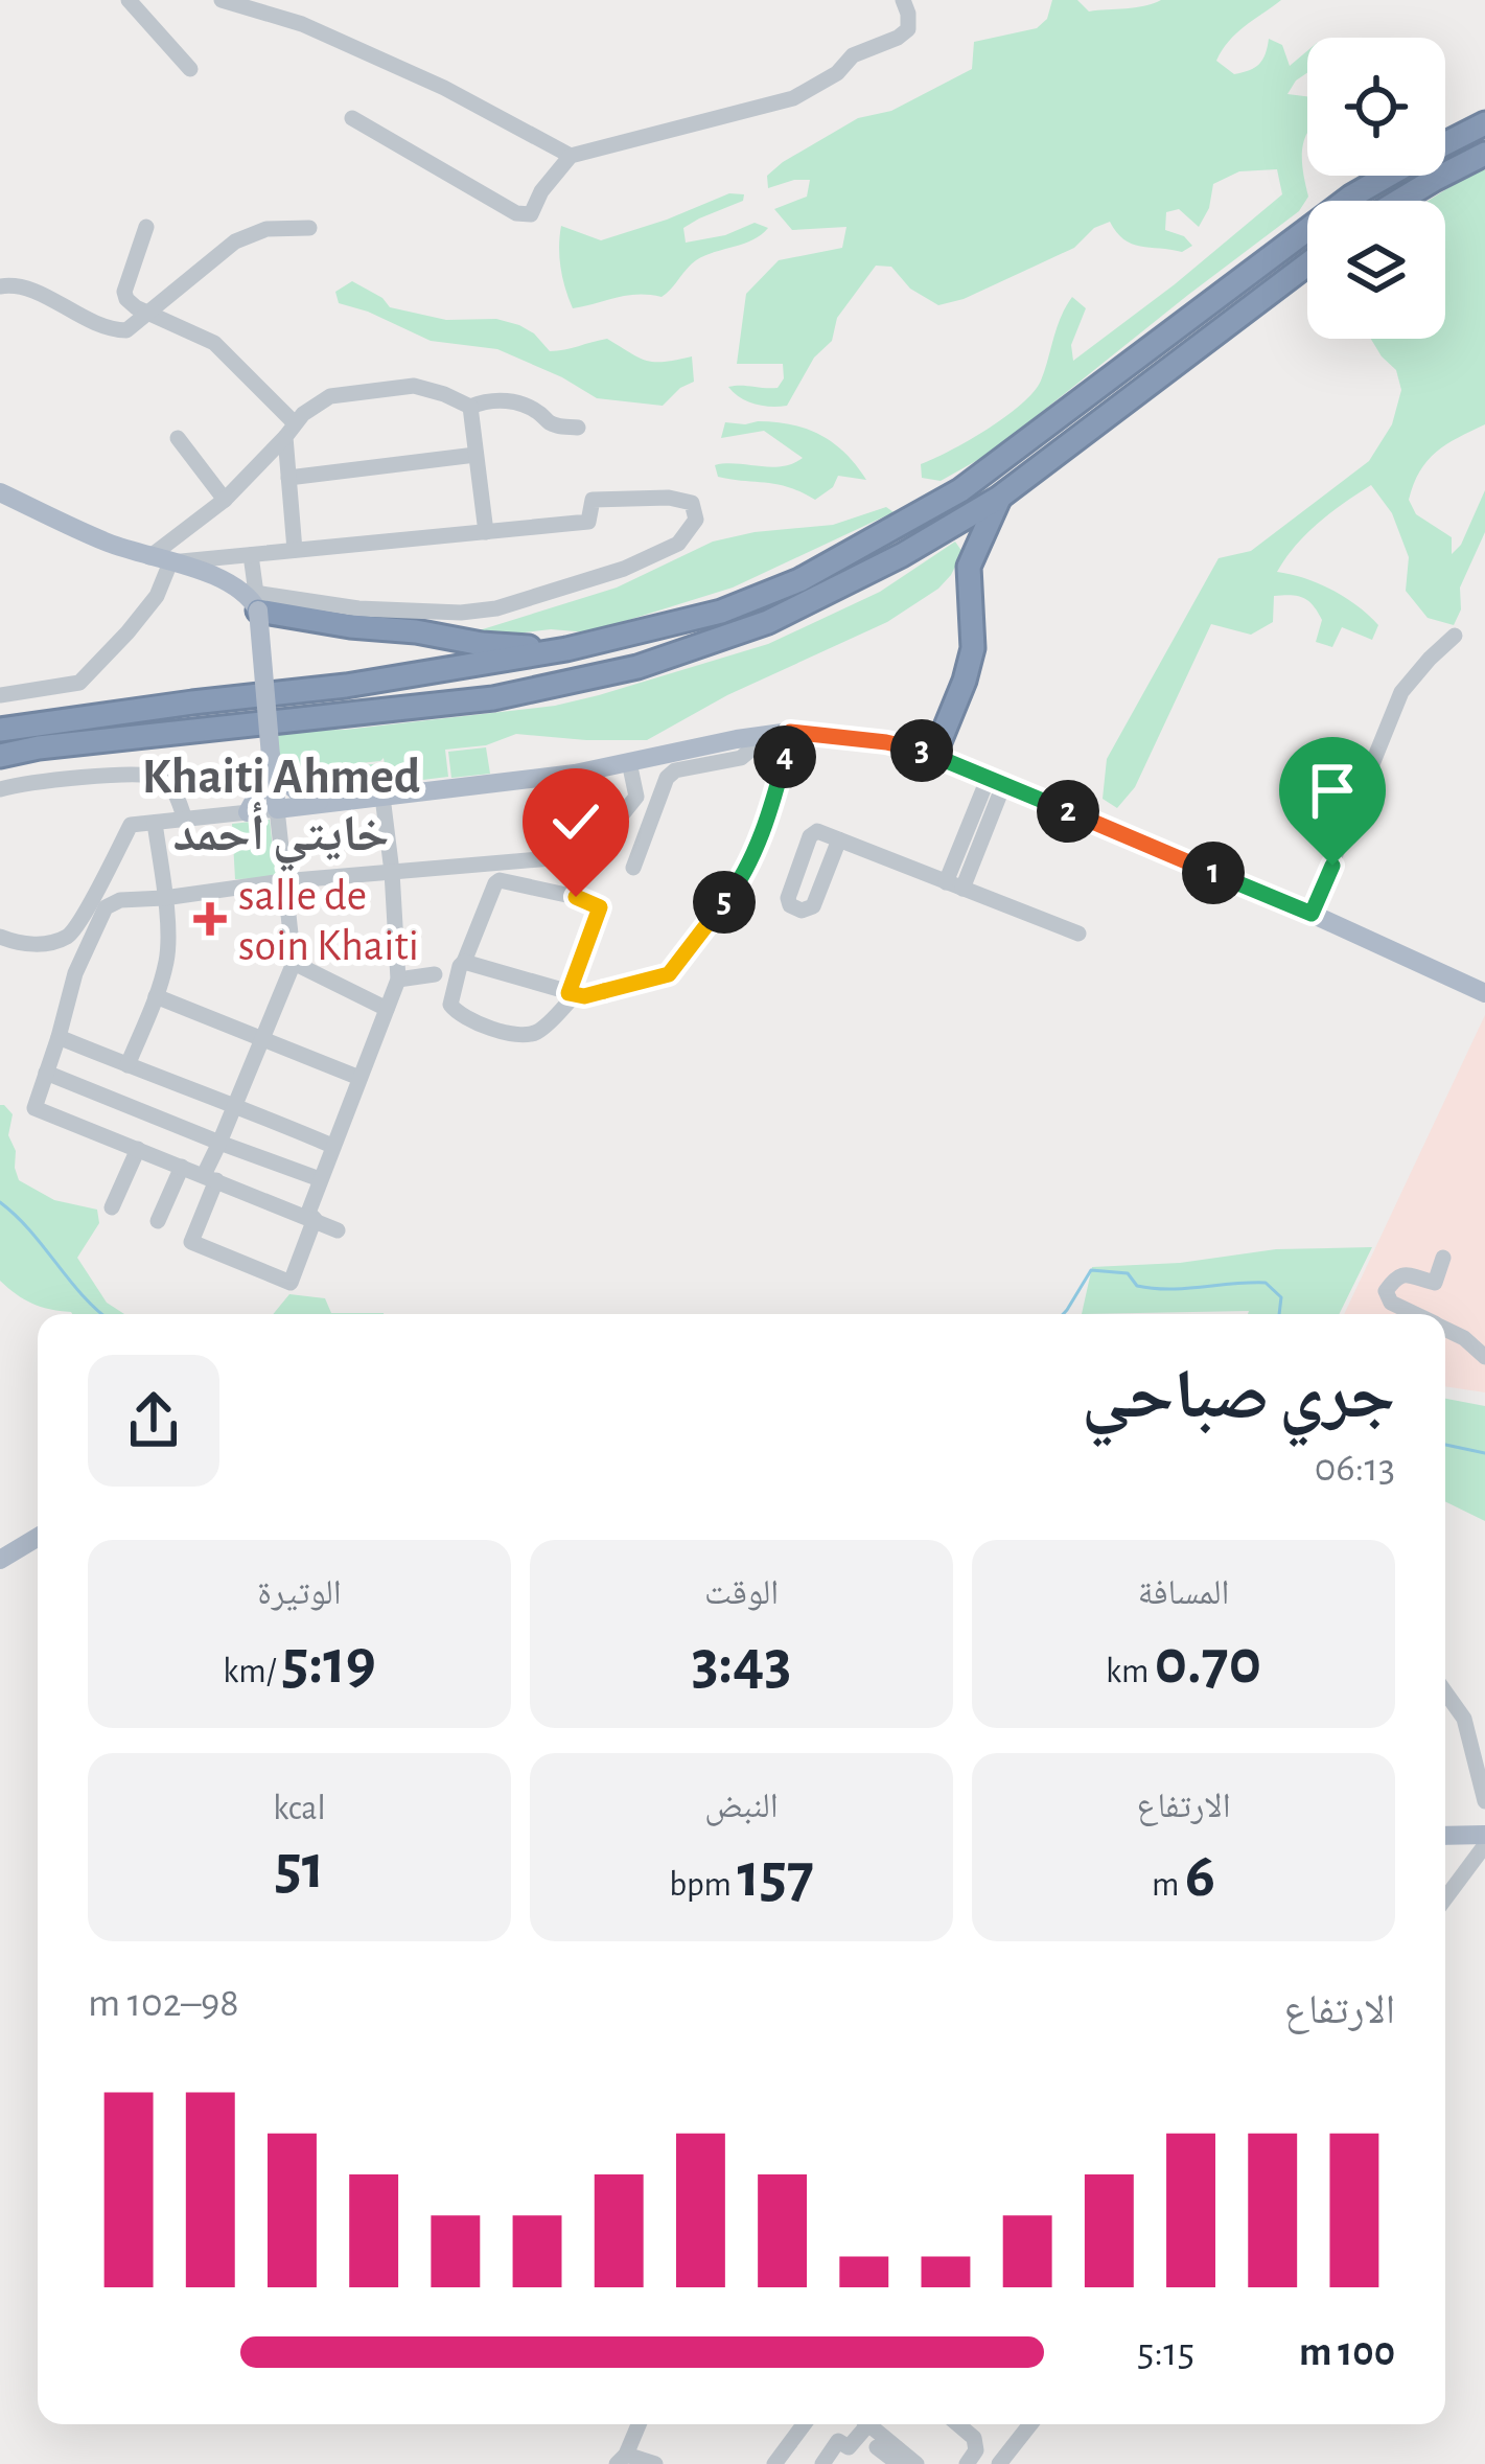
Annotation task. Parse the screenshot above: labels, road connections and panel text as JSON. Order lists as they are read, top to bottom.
{
  "districts": ["Khaiti Ahmed خايتي أحمد"],
  "places": {
    "health": ["salle de soin Khaiti"]
  },
  "page": {
    "pins": [
      "3",
      "4",
      "2",
      "1",
      "5"
    ],
    "heading": ["جري صباحي", "06:13"],
    "stats": [
      ["المسافة", "0.70 km"],
      ["الوقت", "3:43"],
      ["الوتيرة", "5:19 /km"],
      ["الارتفاع", "6 m"],
      ["النبض", "157 bpm"],
      ["kcal", "51"]
    ],
    "chart": ["الارتفاع", "98–102 m"],
    "list": [
      {
        "name": "100 m",
        "note": "5:15"
      }
    ]
  }
}
